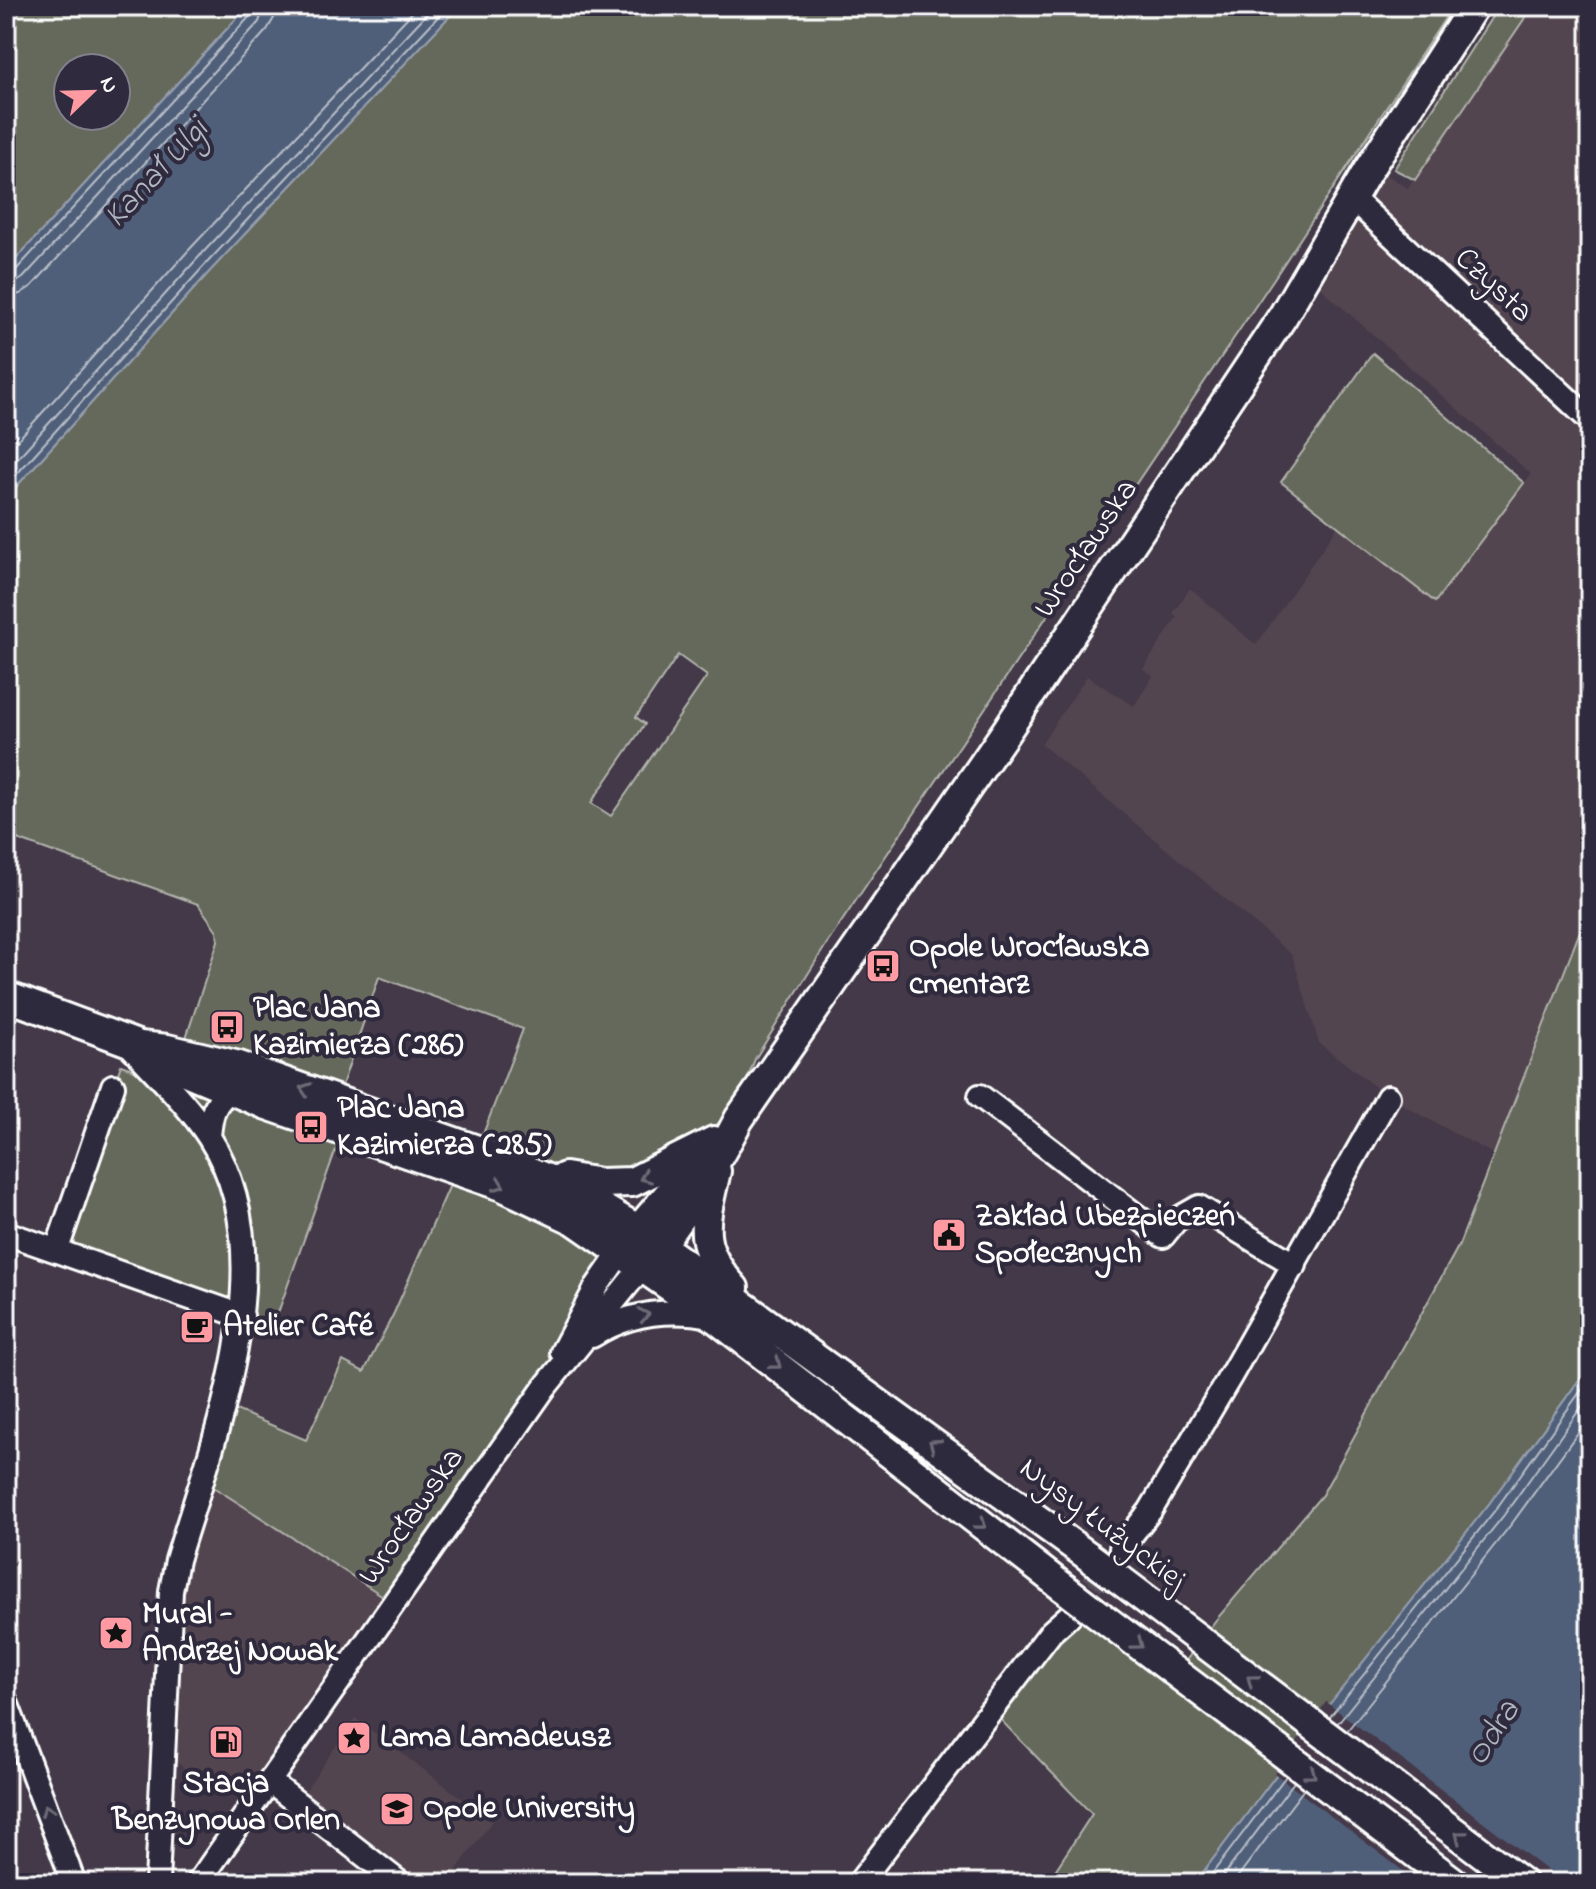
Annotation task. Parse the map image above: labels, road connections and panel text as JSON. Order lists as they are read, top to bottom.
{
  "streets": {
    "main road": ["Wrocławska", "Nysy Łużyckiej"],
    "street": ["Czysta"]
  },
  "crossings": [
    ["Czysta", "Wrocławska"],
    ["Wrocławska", "Nysy Łużyckiej"]
  ],
  "water": ["Kanał Ulgi", "Odra"],
  "places": {
    "bus stop": ["Opole Wrocławska cmentarz", "Plac Jana Kazimierza (286)", "Plac Jana Kazimierza (285)"],
    "public building": ["Zakład Ubezpieczeń Społecznych"],
    "cafe": ["Atelier Café"],
    "place": ["Mural - Andrzej Nowak", "Lama Lamadeusz"],
    "fuel station": ["Stacja Benzynowa Orlen"],
    "school or university": ["Opole University"]
  },
  "north": "top right"
}
